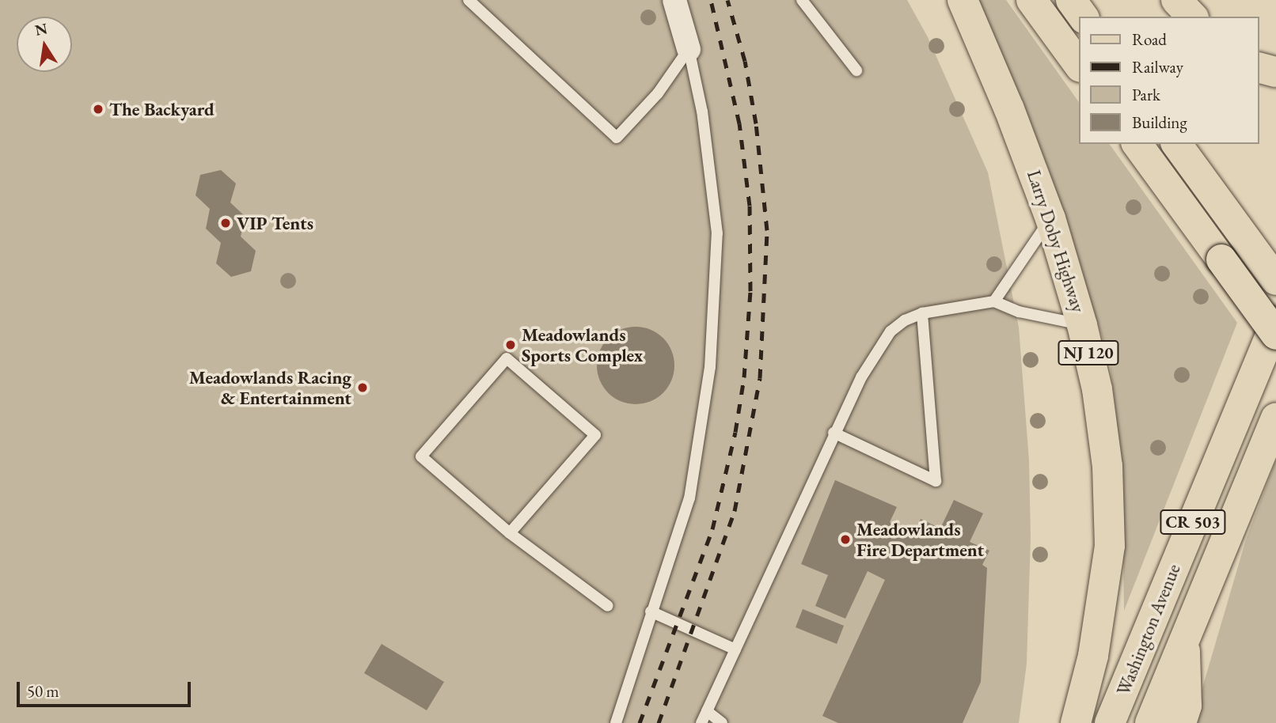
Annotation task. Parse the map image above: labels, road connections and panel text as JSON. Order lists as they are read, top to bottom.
{
  "streets": {
    "main road": [
      "Larry Doby Highway",
      "NJ 120",
      "CR 503",
      "Washington Avenue"
    ]
  },
  "places": [
    "The Backyard",
    "VIP Tents",
    "Meadowlands Sports Complex",
    "Meadowlands Racing & Entertainment",
    "Meadowlands Fire Department"
  ],
  "legend": [
    "Road",
    "Railway",
    "Park",
    "Building"
  ],
  "scale_bar": "50 m",
  "north": "top"
}
